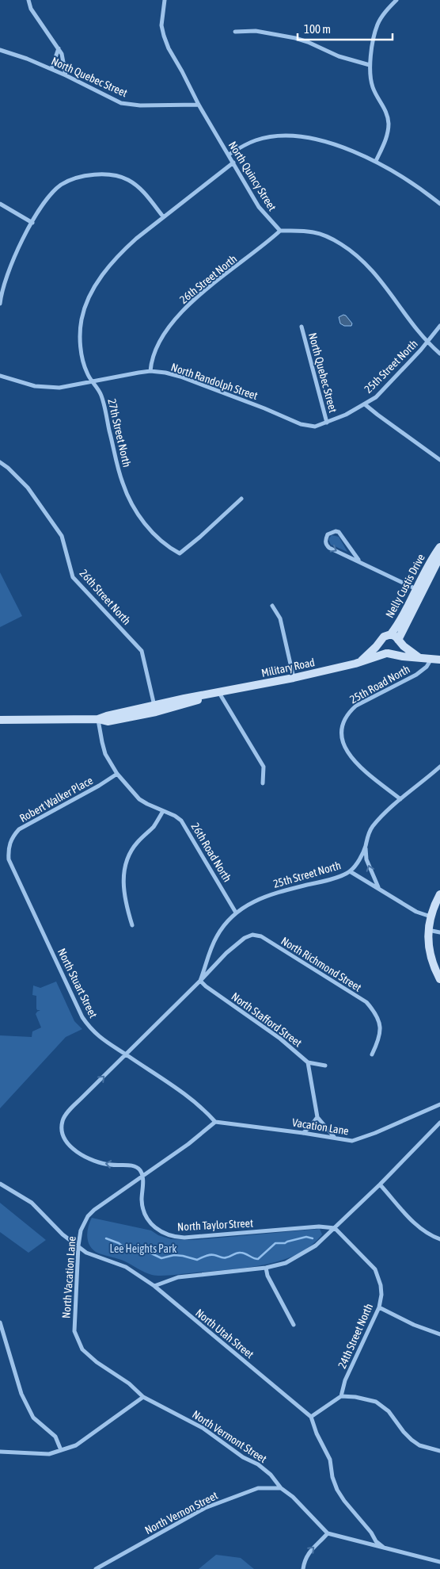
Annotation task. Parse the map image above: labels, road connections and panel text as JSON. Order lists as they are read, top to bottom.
{
  "streets": {
    "main road": ["Nelly Custis Drive", "Military Road"],
    "street": [
      "North Quebec Street",
      "North Quincy Street",
      "26th Street North",
      "25th Street North",
      "North Randolph Street",
      "27th Street North",
      "25th Road North",
      "Robert Walker Place",
      "26th Road North",
      "North Richmond Street",
      "North Stuart Street",
      "North Stafford Street",
      "Vacation Lane",
      "North Taylor Street",
      "North Vacation Lane",
      "North Utah Street",
      "24th Street North",
      "North Vermont Street",
      "North Vernon Street"
    ]
  },
  "crossings": [
    ["North Quebec Street", "North Quincy Street"],
    ["North Quebec Street", "25th Street North"],
    ["North Quebec Street", "North Randolph Street"],
    ["North Quincy Street", "26th Street North"],
    ["North Quincy Street", "27th Street North"],
    ["26th Street North", "North Randolph Street"],
    ["26th Street North", "Military Road"],
    ["25th Street North", "North Randolph Street"],
    ["25th Street North", "25th Road North"],
    ["25th Street North", "26th Road North"],
    ["25th Street North", "North Richmond Street"],
    ["25th Street North", "North Stuart Street"],
    ["25th Street North", "North Stafford Street"],
    ["25th Street North", "North Taylor Street"],
    ["25th Street North", "North Vacation Lane"],
    ["North Randolph Street", "27th Street North"],
    ["Nelly Custis Drive", "Military Road"],
    ["Military Road", "25th Road North"],
    ["Military Road", "26th Road North"],
    ["Robert Walker Place", "26th Road North"],
    ["Robert Walker Place", "North Stuart Street"],
    ["North Stuart Street", "Vacation Lane"],
    ["North Stuart Street", "North Vacation Lane"],
    ["Vacation Lane", "North Vacation Lane"],
    ["North Taylor Street", "North Vacation Lane"],
    ["North Taylor Street", "24th Street North"],
    ["North Vacation Lane", "North Utah Street"],
    ["North Vacation Lane", "North Vermont Street"],
    ["North Vermont Street", "North Vernon Street"]
  ],
  "parks": ["Lee Heights Park"],
  "scale_bar": "100 m"
}
